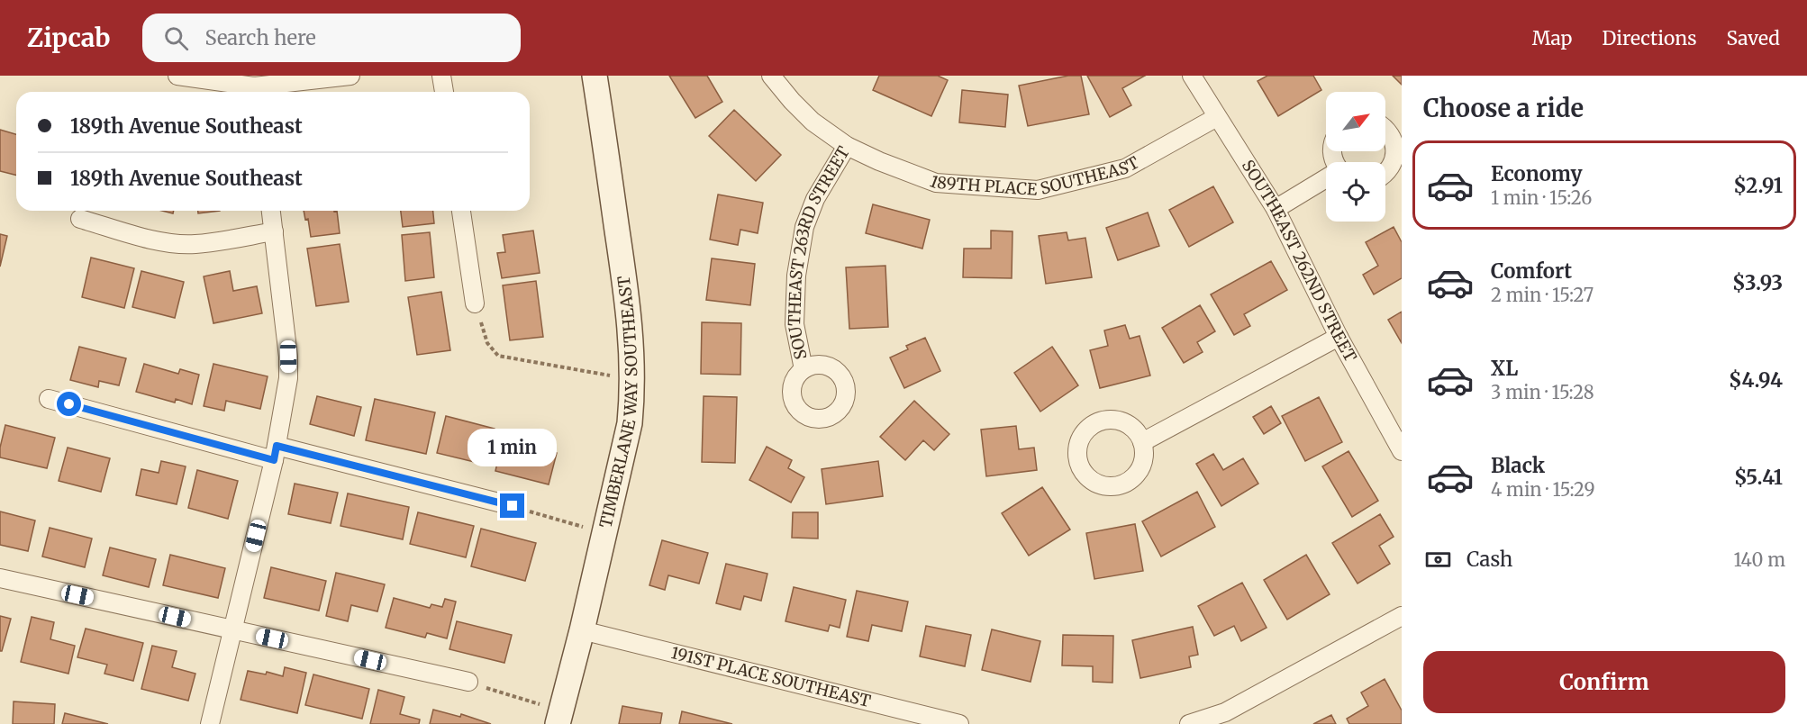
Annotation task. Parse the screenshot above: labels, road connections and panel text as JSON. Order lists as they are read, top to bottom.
{
  "streets": {
    "street": [
      "189TH PLACE SOUTHEAST",
      "SOUTHEAST 263RD STREET",
      "SOUTHEAST 262ND STREET",
      "TIMBERLANE WAY SOUTHEAST",
      "191ST PLACE SOUTHEAST"
    ]
  },
  "crossings": [
    ["189TH PLACE SOUTHEAST", "SOUTHEAST 263RD STREET"],
    ["189TH PLACE SOUTHEAST", "SOUTHEAST 262ND STREET"],
    ["TIMBERLANE WAY SOUTHEAST", "191ST PLACE SOUTHEAST"]
  ],
  "north": "top right",
  "page": {
    "header": "Zipcab",
    "search": "Search here",
    "nav": ["Map", "Directions", "Saved"],
    "heading": "Choose a ride",
    "banner": ["189th Avenue Southeast", "189th Avenue Southeast"],
    "list": [
      {
        "name": "Economy",
        "note": "1 min · 15:26",
        "value": "$2.91"
      },
      {
        "name": "Comfort",
        "note": "2 min · 15:27",
        "value": "$3.93"
      },
      {
        "name": "XL",
        "note": "3 min · 15:28",
        "value": "$4.94"
      },
      {
        "name": "Black",
        "note": "4 min · 15:29",
        "value": "$5.41"
      }
    ],
    "bubble": "1 min",
    "pay": ["Cash", "140 m"],
    "buttons": "Confirm"
  }
}
